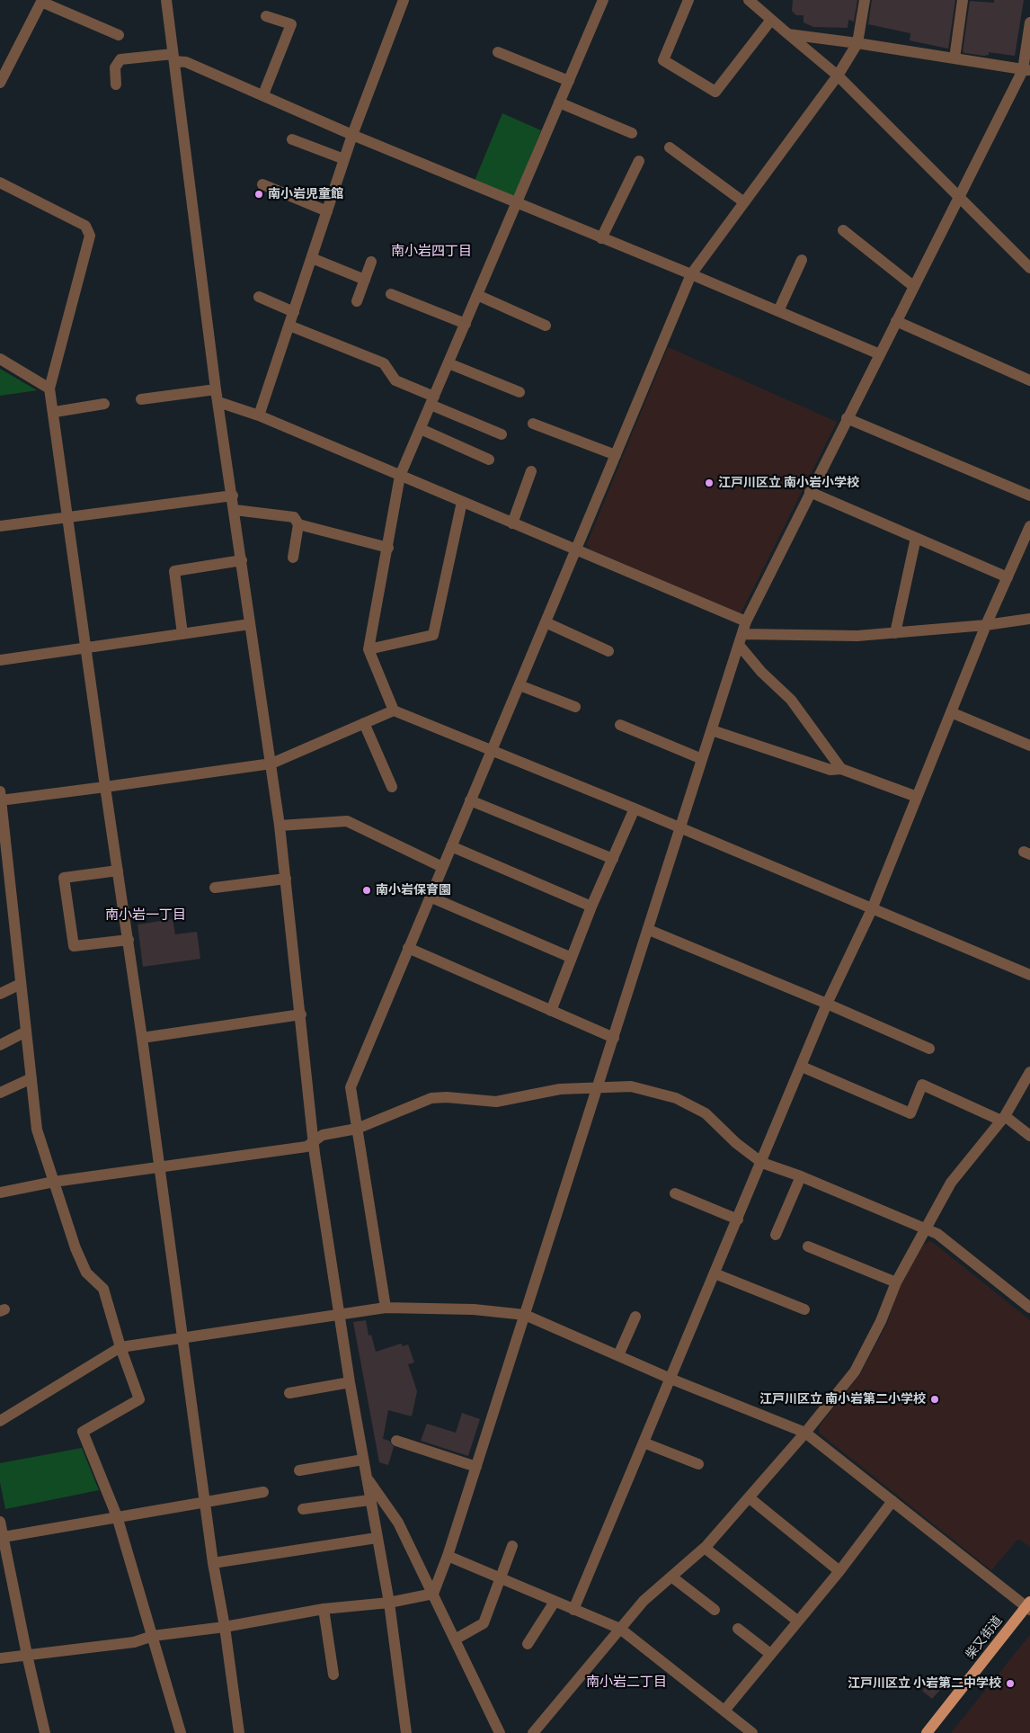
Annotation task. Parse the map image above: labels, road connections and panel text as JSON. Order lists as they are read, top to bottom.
{
  "streets": {
    "main road": ["柴又街道"]
  },
  "districts": ["南小岩四丁目", "南小岩一丁目", "南小岩二丁目"],
  "places": [
    "南小岩児童館",
    "江戸川区立 南小岩小学校",
    "南小岩保育園",
    "江戸川区立 南小岩第二小学校",
    "江戸川区立 小岩第二中学校"
  ]
}
